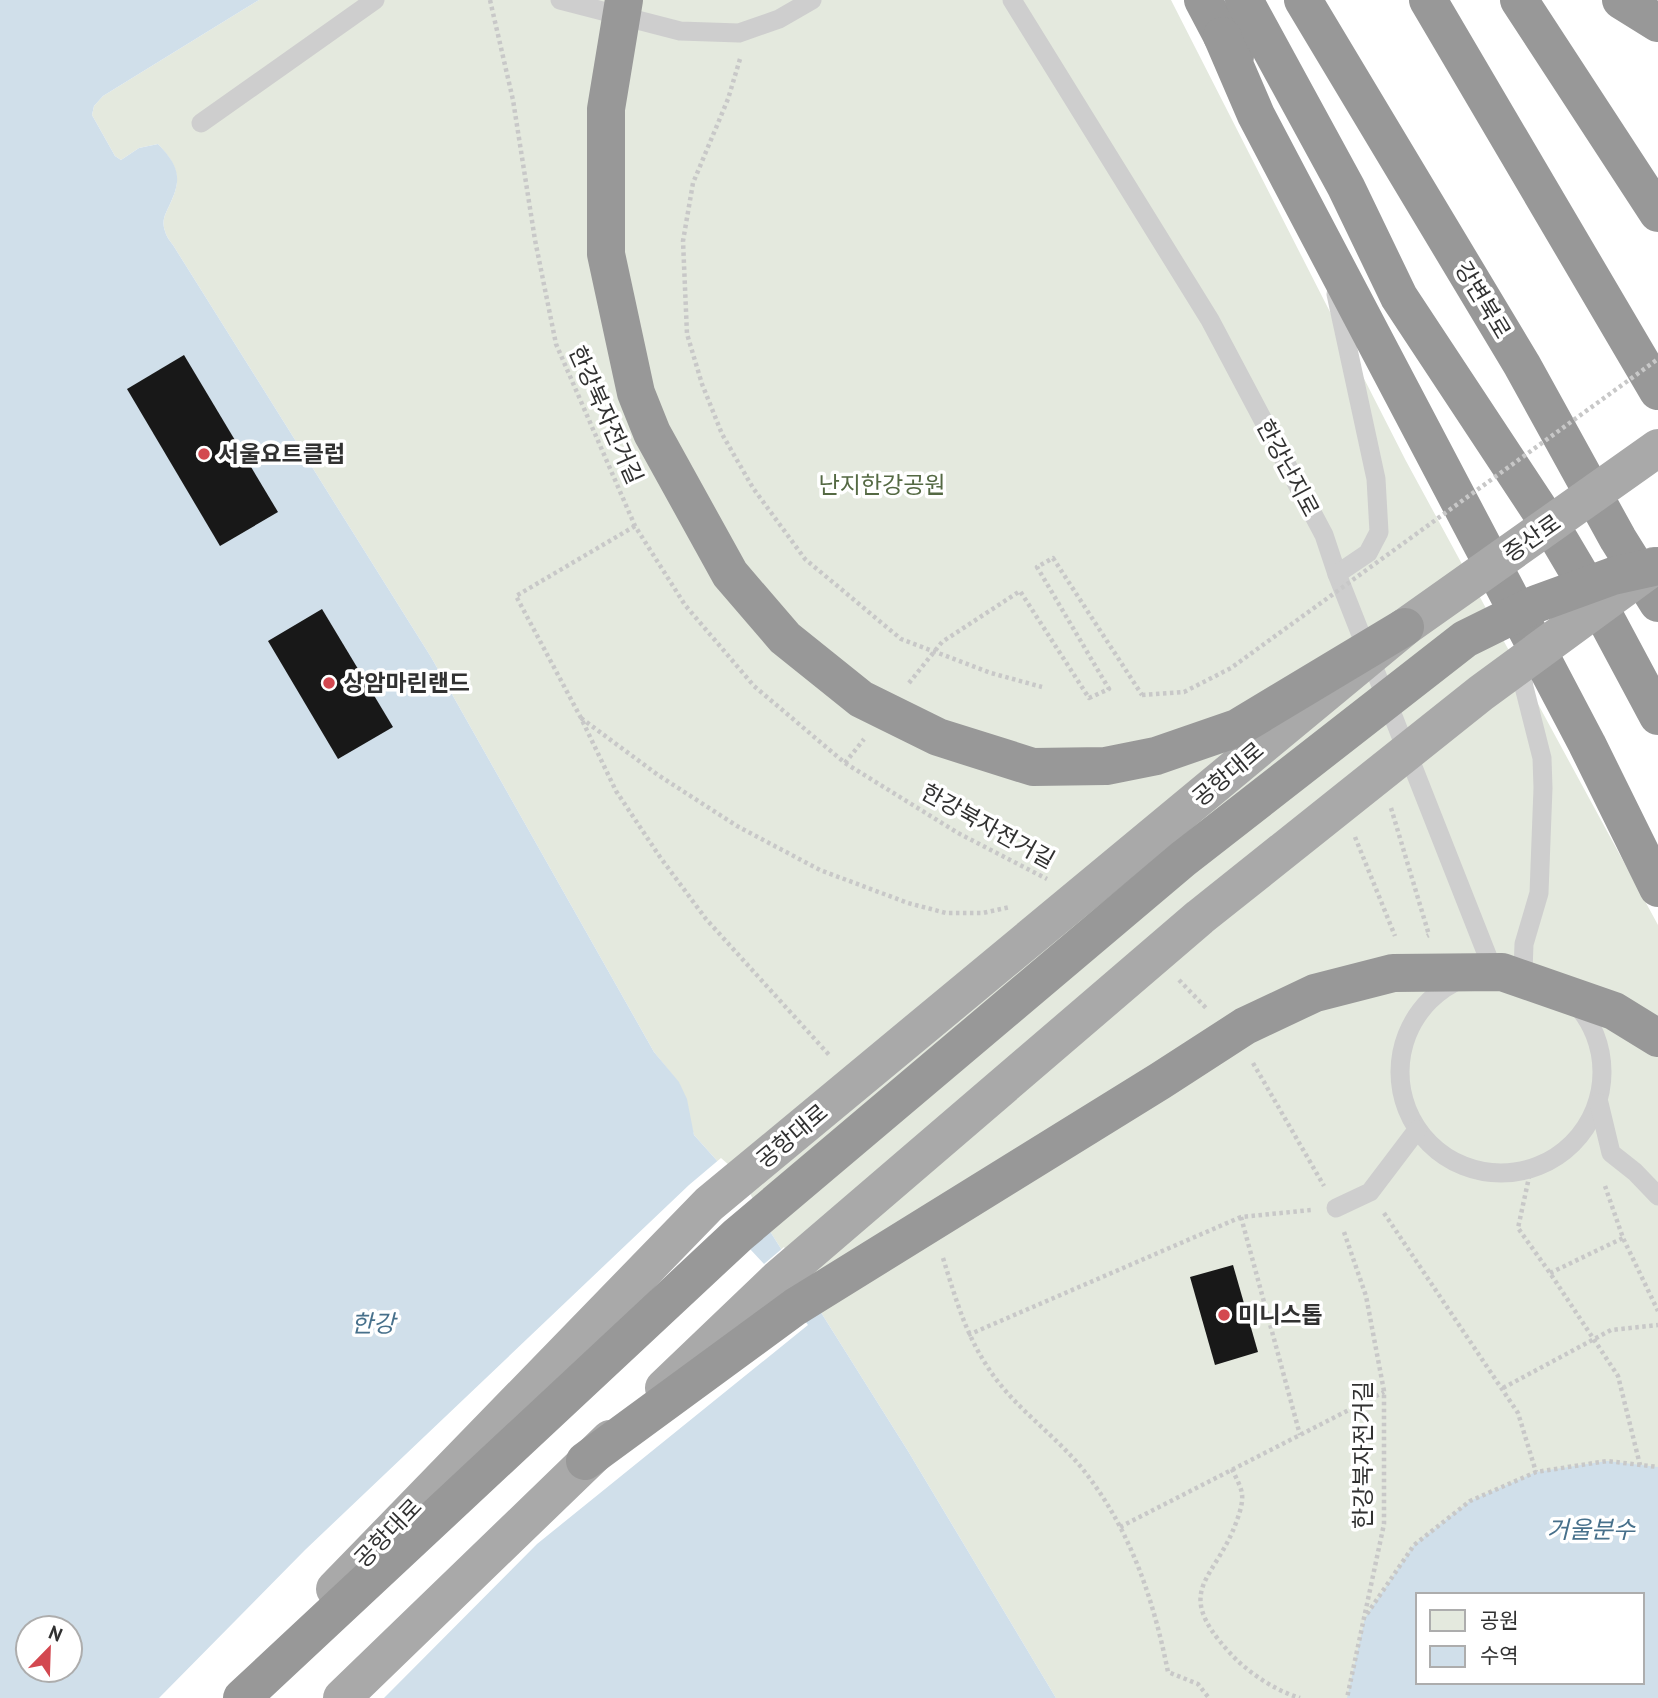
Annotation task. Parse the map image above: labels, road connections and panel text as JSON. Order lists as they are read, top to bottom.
{
  "streets": {
    "highway": ["강변북로"],
    "main road": ["증산로", "공항대로"],
    "lane": ["한강난지로"],
    "path": ["한강북자전거길"]
  },
  "crossings": [
    ["증산로", "공항대로"]
  ],
  "water": ["한강", "거울분수"],
  "parks": ["난지한강공원"],
  "places": ["서울요트클럽", "상암마린랜드", "미니스톱"],
  "legend": ["공원", "수역"],
  "north": "top right"
}
